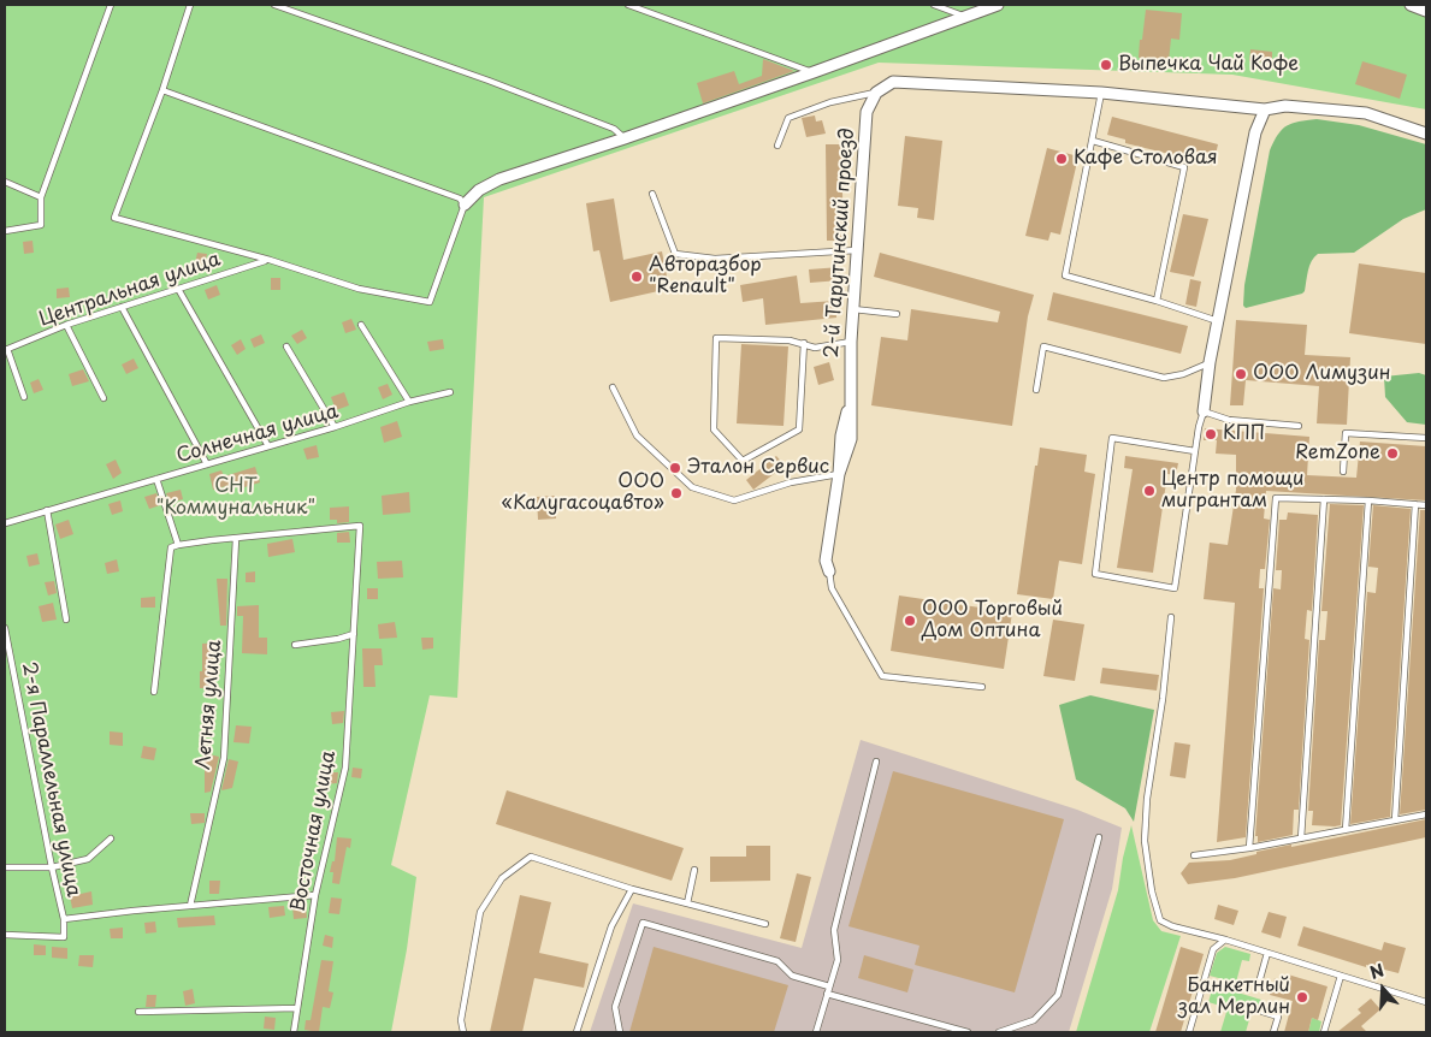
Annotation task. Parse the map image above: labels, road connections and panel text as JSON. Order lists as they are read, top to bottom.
{
  "streets": {
    "street": ["2-й Тарутинский проезд"],
    "lane": [
      "Центральная улица",
      "Солнечная улица",
      "Летняя улица",
      "2-я Параллельная улица",
      "Восточная улица"
    ]
  },
  "crossings": [
    ["Летняя улица", "Восточная улица"]
  ],
  "parks": ["СНТ \"Коммунальник\""],
  "places": [
    "Выпечка Чай Кофе",
    "Кафе Столовая",
    "Авторазбор \"Renault\"",
    "ООО Лимузин",
    "КПП",
    "RemZone",
    "Эталон Сервис",
    "Центр помощи мигрантам",
    "ООО «Калугасоцавто»",
    "ООО Торговый Дом Оптина",
    "Банкетный зал Мерлин"
  ],
  "north": "top"
}
